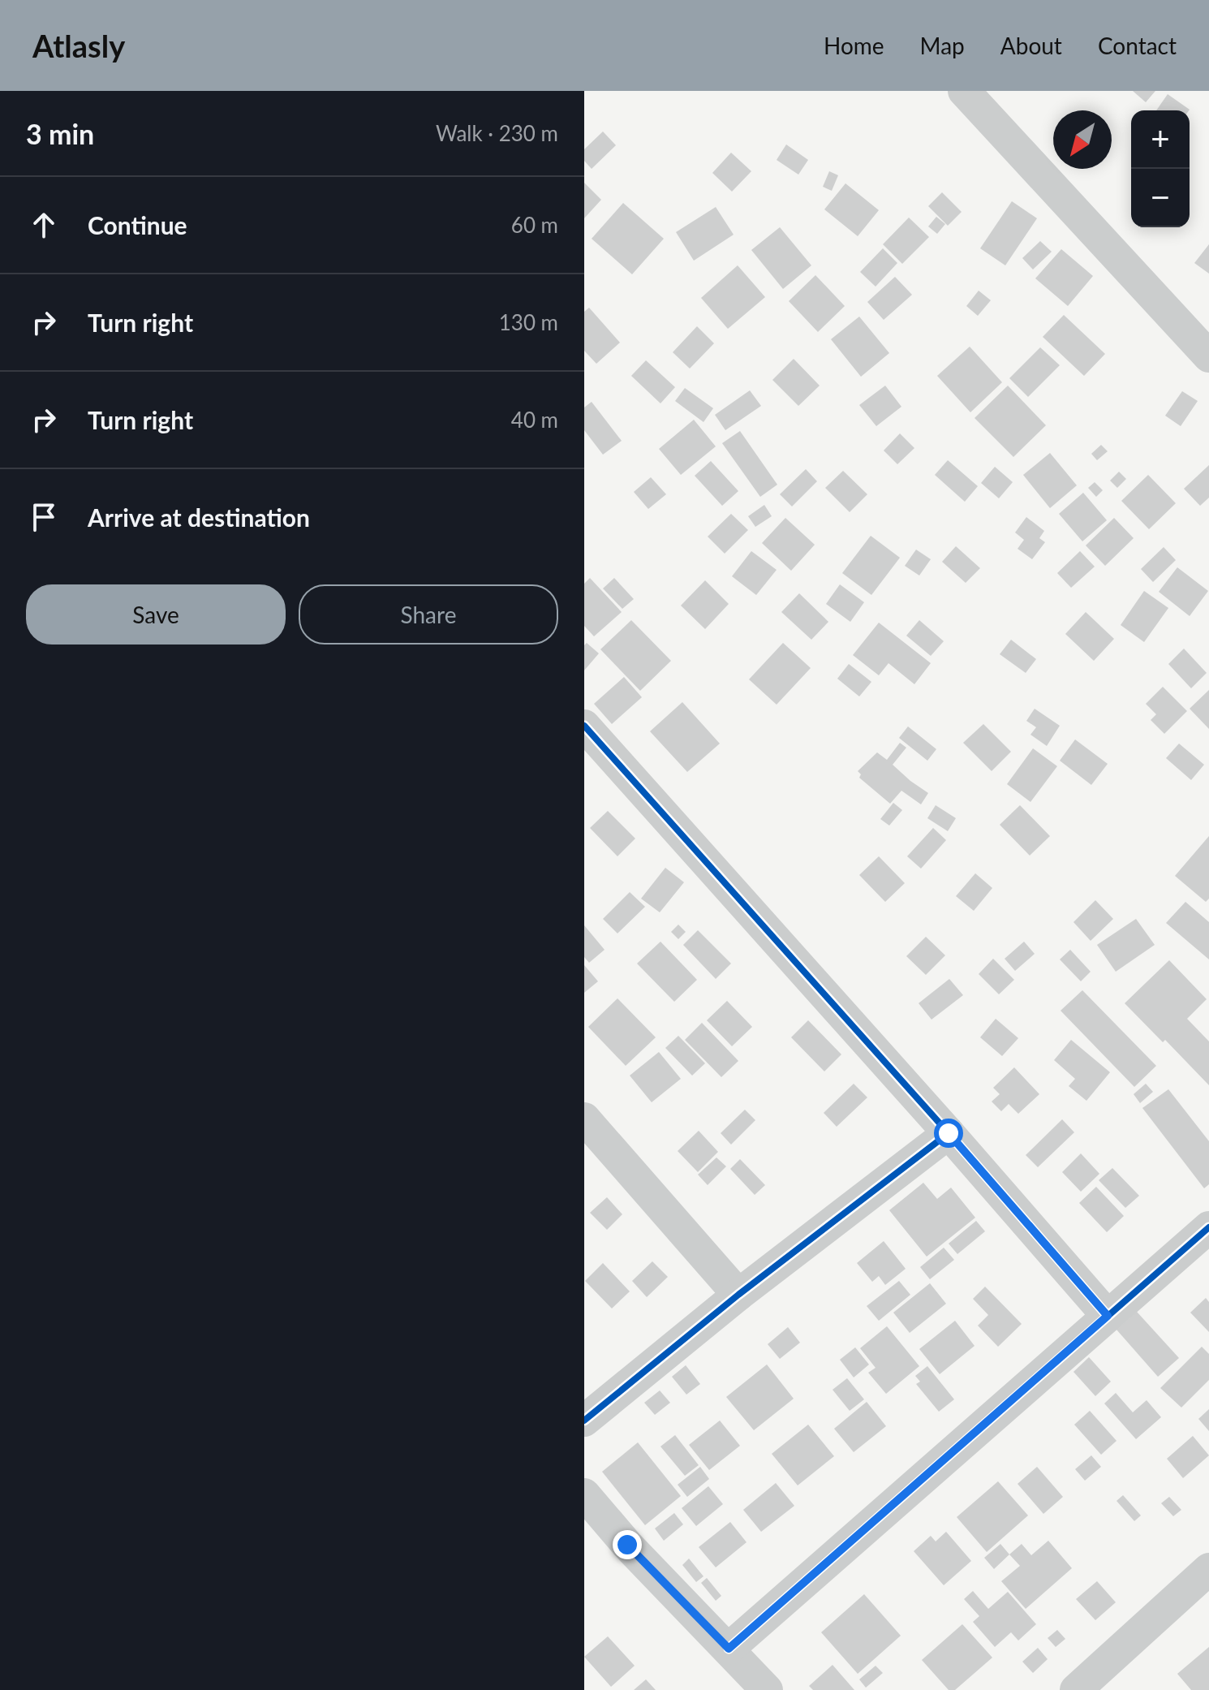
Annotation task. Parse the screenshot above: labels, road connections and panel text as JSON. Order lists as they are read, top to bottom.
{
  "north": "bottom left",
  "page": {
    "header": "Atlasly",
    "nav": [
      "Home",
      "Map",
      "About",
      "Contact"
    ],
    "heading": ["3 min", "Walk · 230 m"],
    "map_buttons": ["+", "−"],
    "list": [
      ["Continue", "60 m"],
      ["Turn right", "130 m"],
      ["Turn right", "40 m"],
      "Arrive at destination"
    ],
    "buttons": ["Save", "Share"]
  }
}
